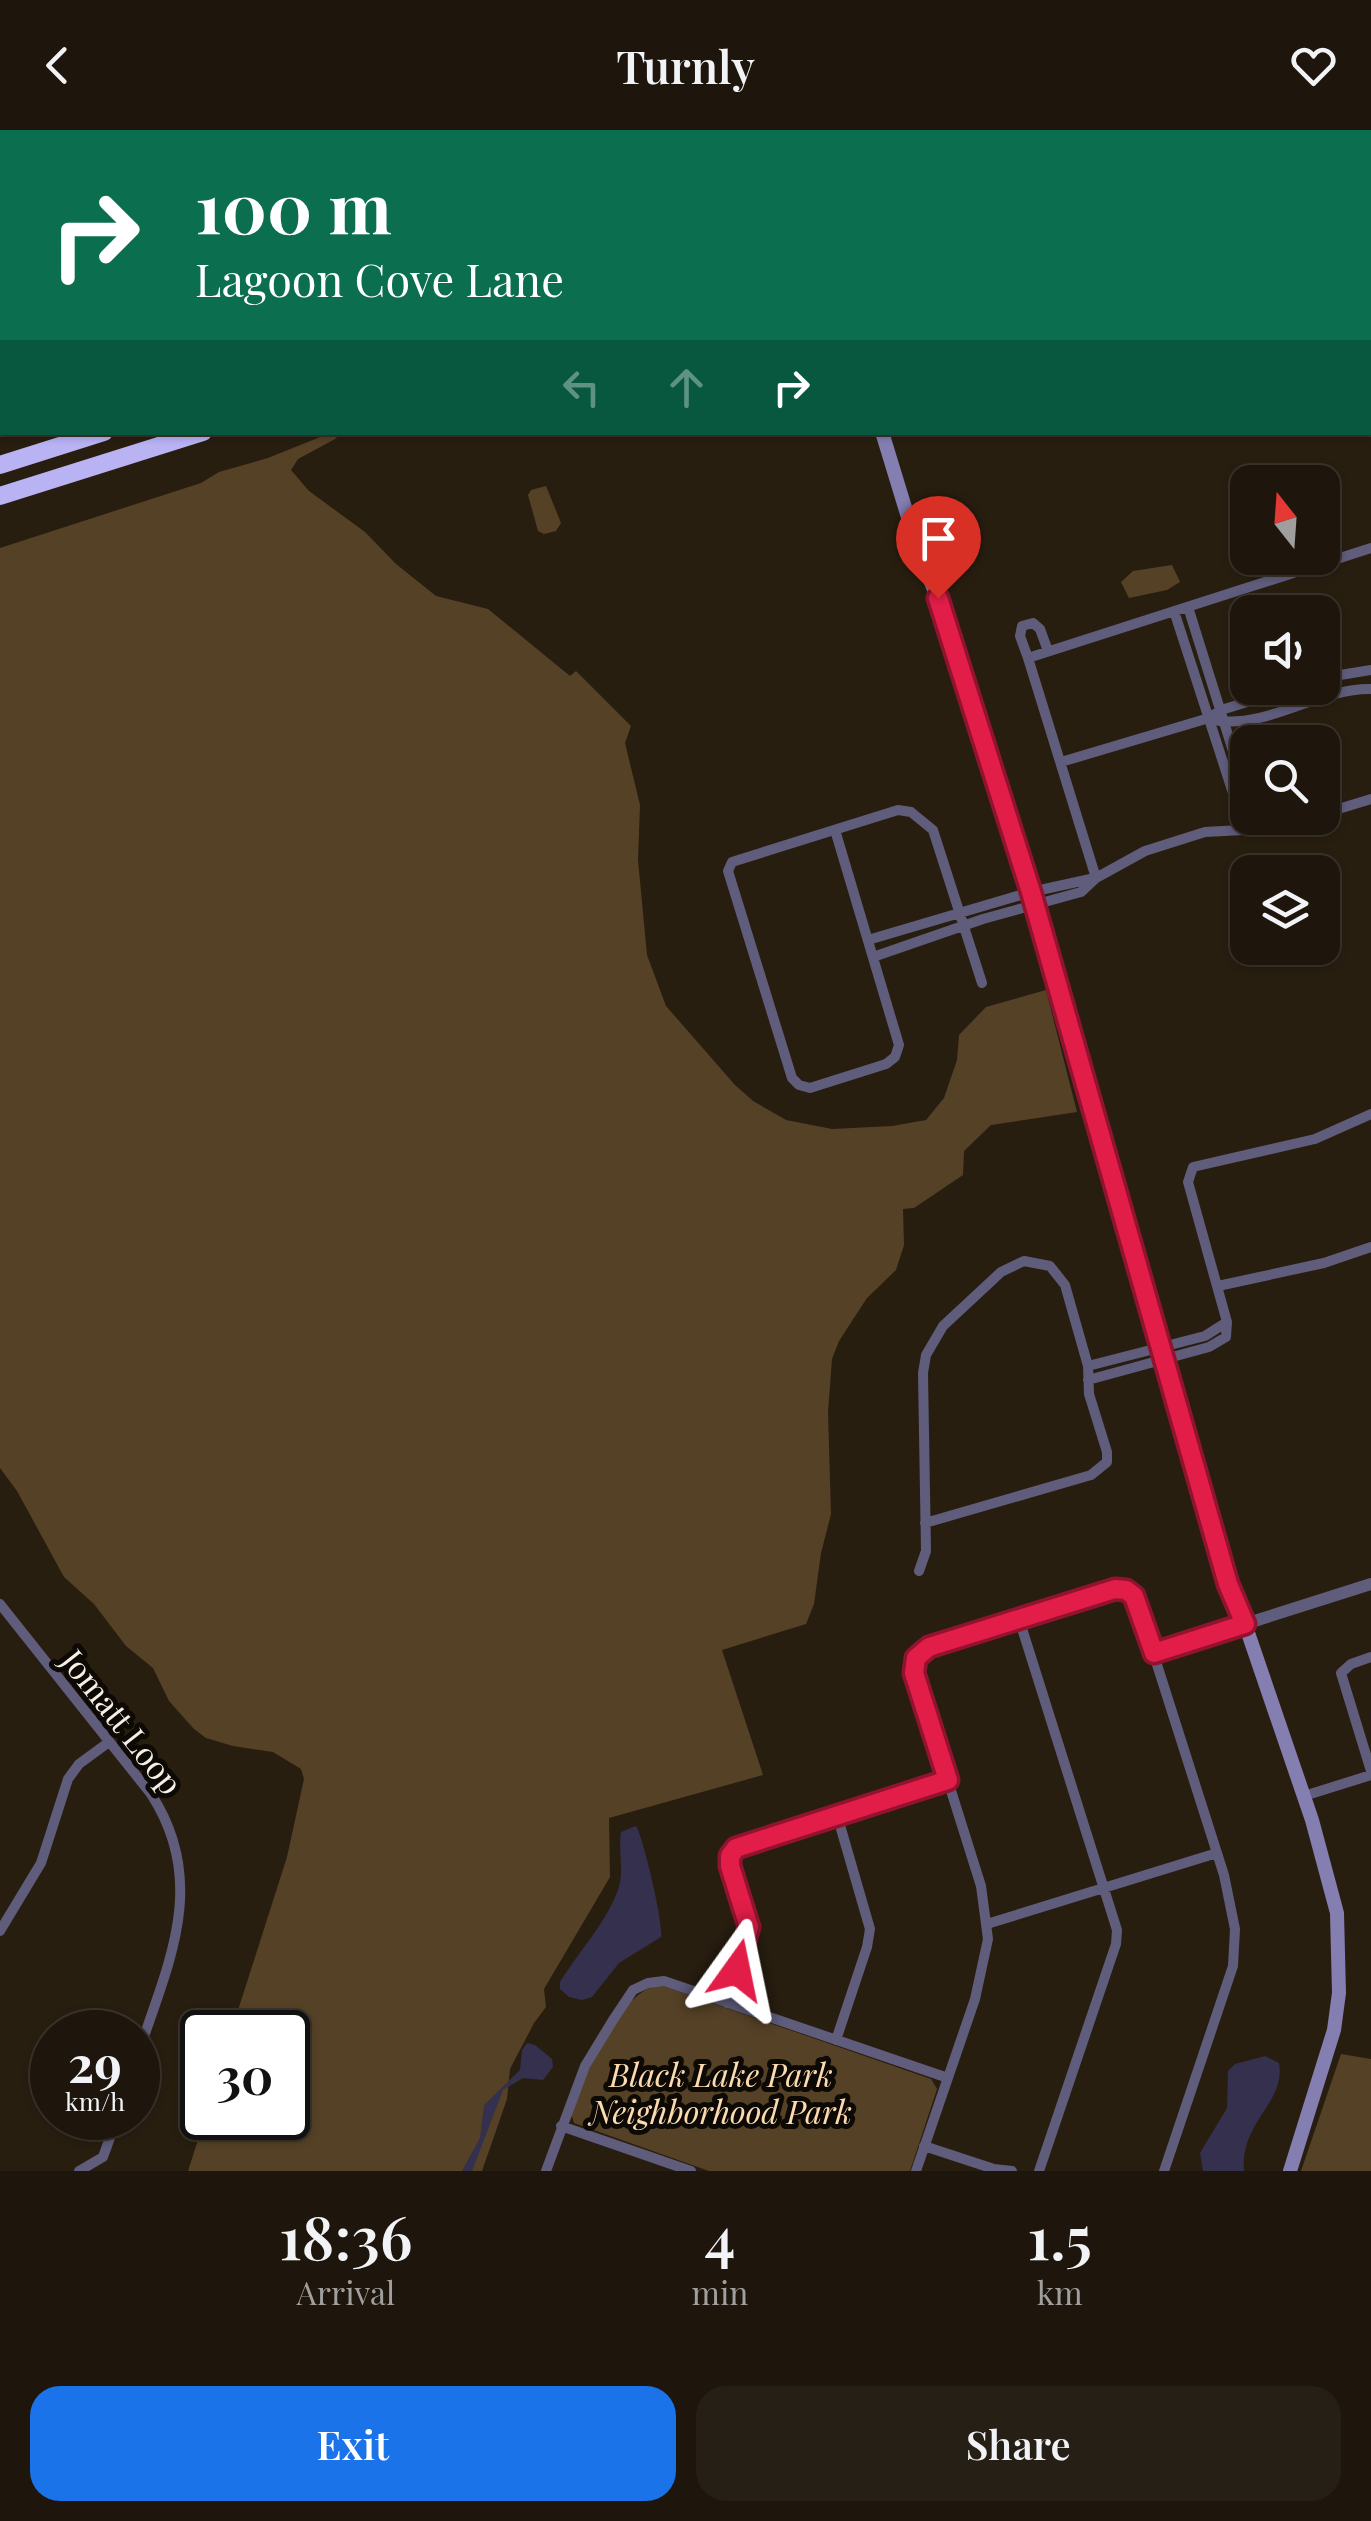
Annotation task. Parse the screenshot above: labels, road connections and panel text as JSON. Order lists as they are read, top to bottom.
{
  "streets": {
    "street": ["Jomatt Loop"]
  },
  "parks": ["Black Lake Park Neighborhood Park"],
  "north": "top",
  "page": {
    "header": "Turnly",
    "turn": ["100 m", "Lagoon Cove Lane"],
    "speed": "29 km/h",
    "limit": "30",
    "eta": [
      "18:36",
      "Arrival",
      "4",
      "min",
      "1.5",
      "km"
    ],
    "buttons": ["Exit", "Share"]
  }
}
